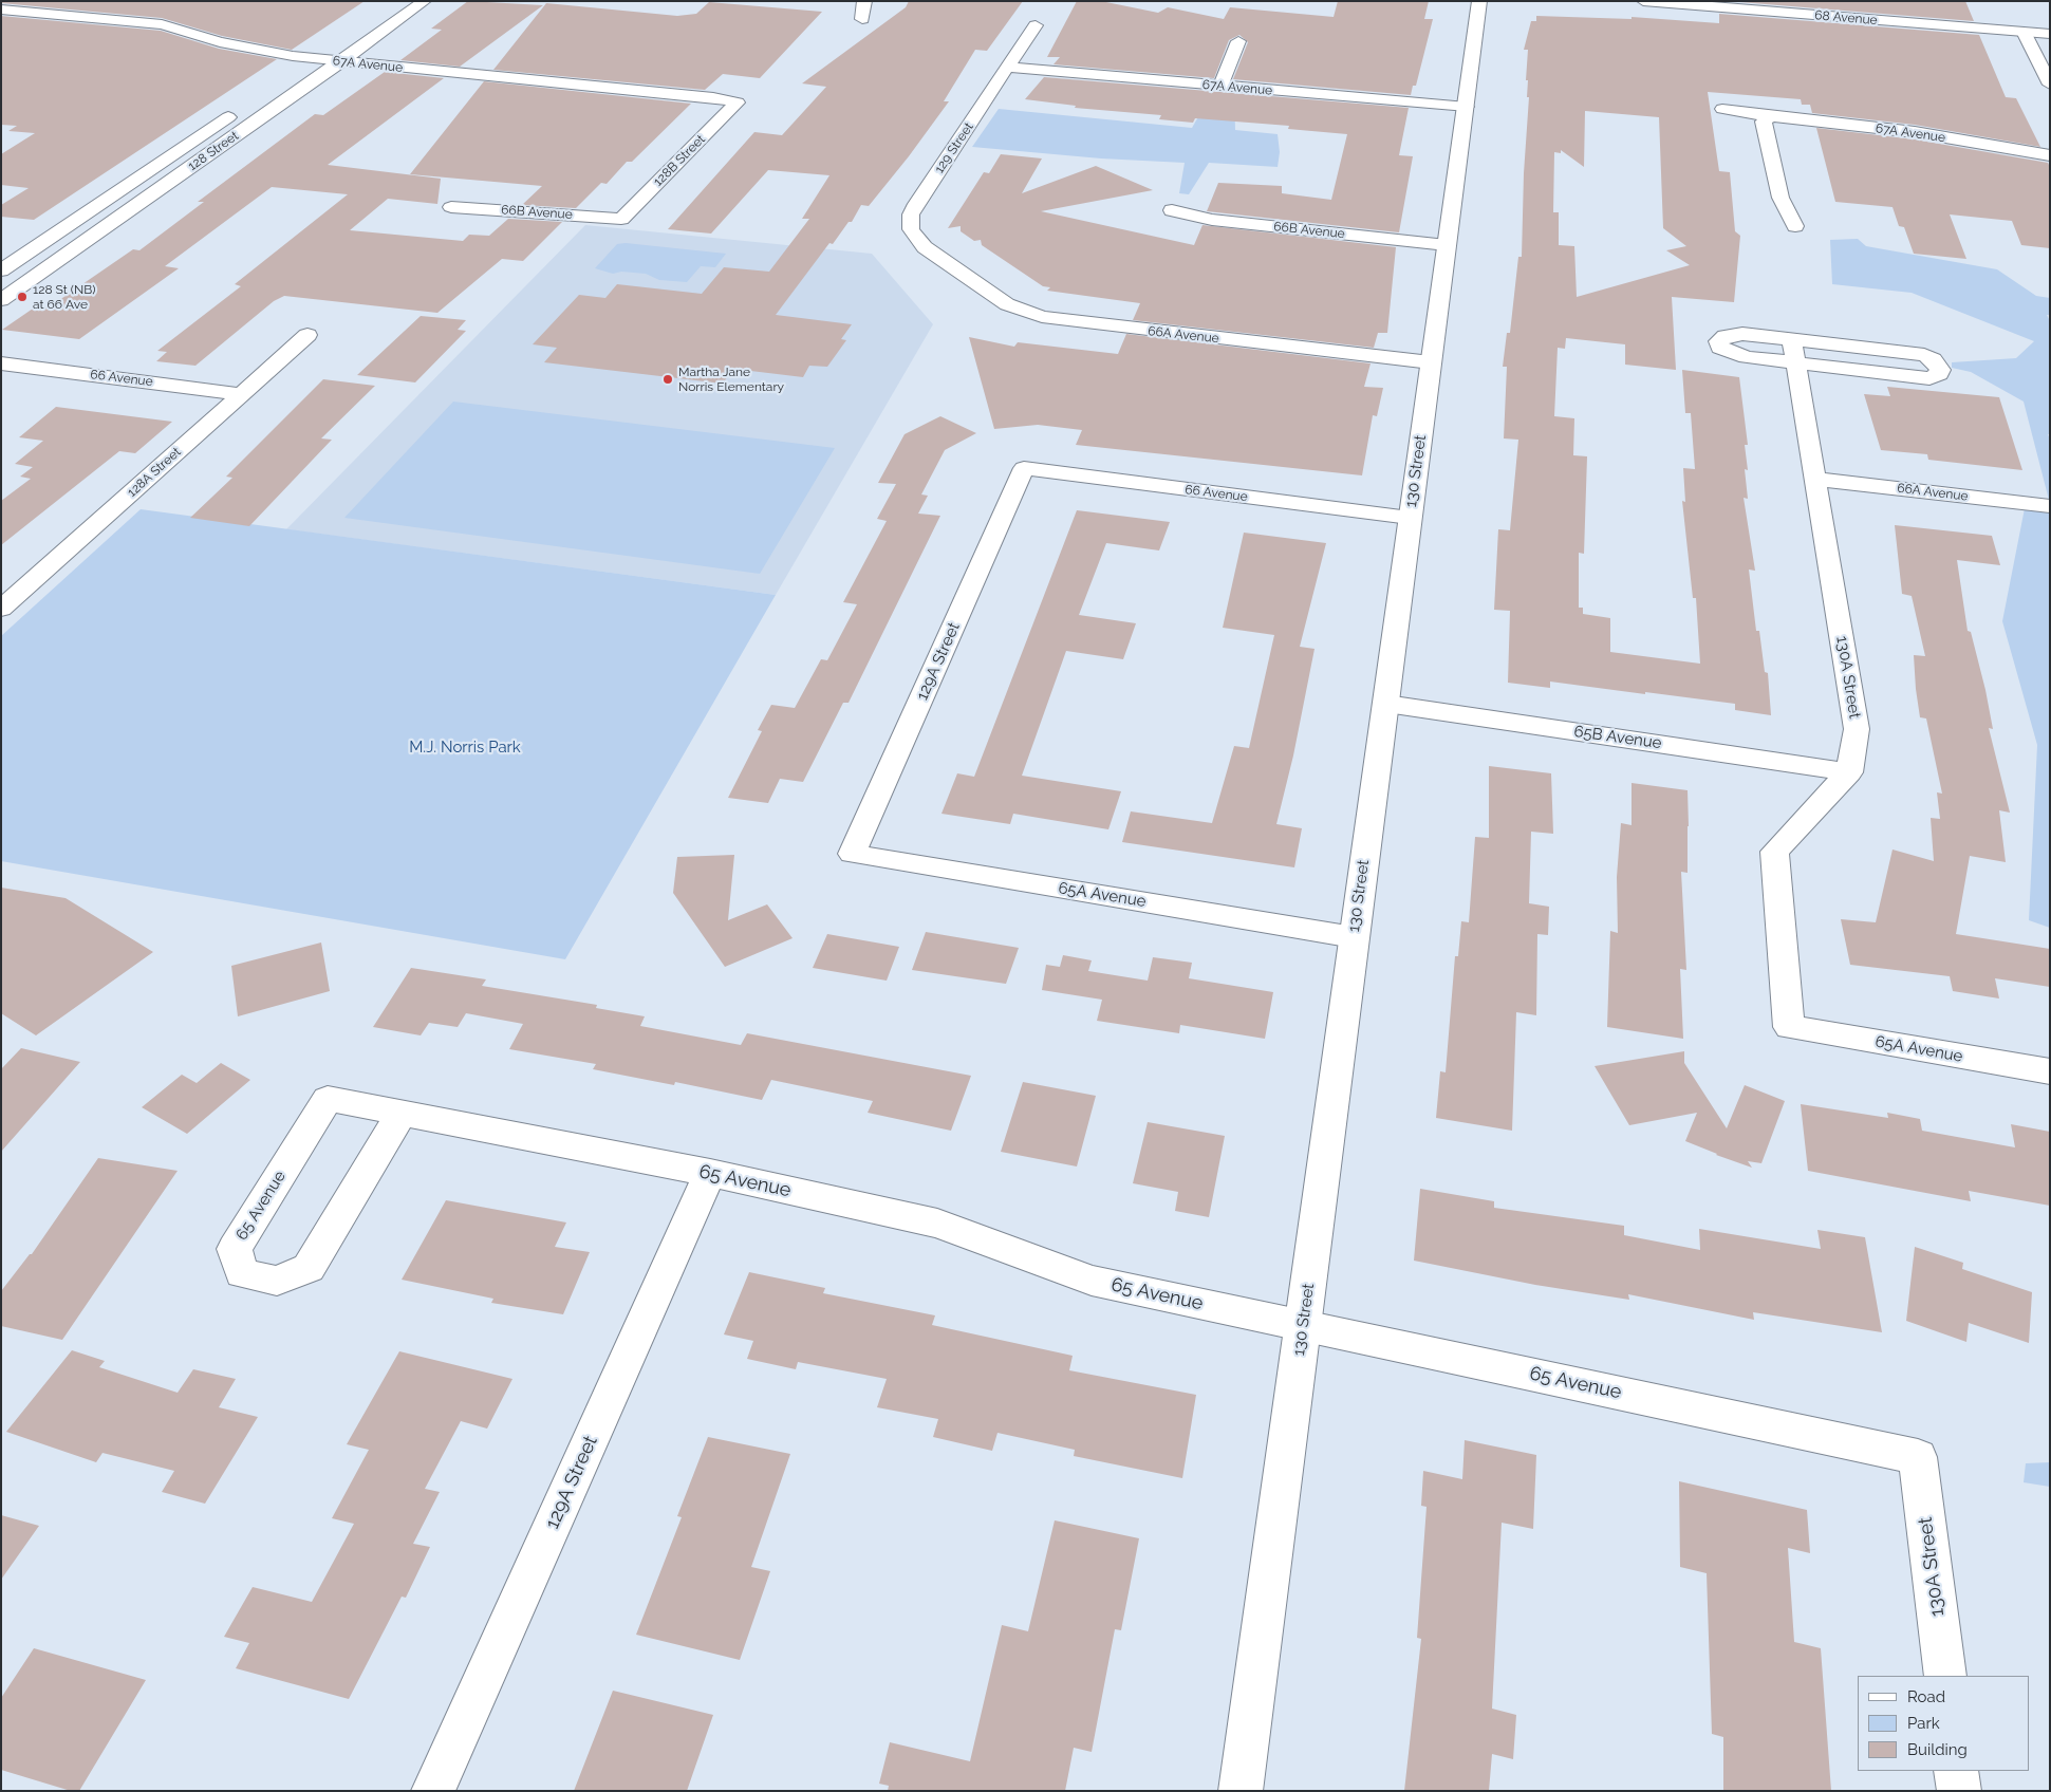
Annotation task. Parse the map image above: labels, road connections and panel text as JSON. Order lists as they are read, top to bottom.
{
  "streets": {
    "street": [
      "68 Avenue",
      "67A Avenue",
      "129 Street",
      "128 Street",
      "128B Street",
      "66B Avenue",
      "66A Avenue",
      "66 Avenue",
      "130 Street",
      "128A Street",
      "129A Street",
      "130A Street",
      "65B Avenue",
      "65A Avenue",
      "65 Avenue"
    ]
  },
  "crossings": [
    ["67A Avenue", "129 Street"],
    ["67A Avenue", "128 Street"],
    ["67A Avenue", "128B Street"],
    ["67A Avenue", "130 Street"],
    ["129 Street", "66A Avenue"],
    ["128B Street", "66B Avenue"],
    ["66B Avenue", "130 Street"],
    ["66A Avenue", "130 Street"],
    ["66A Avenue", "130A Street"],
    ["66 Avenue", "130 Street"],
    ["66 Avenue", "128A Street"],
    ["66 Avenue", "129A Street"],
    ["130 Street", "65B Avenue"],
    ["130 Street", "65A Avenue"],
    ["130 Street", "65 Avenue"],
    ["129A Street", "65A Avenue"],
    ["129A Street", "65 Avenue"],
    ["130A Street", "65B Avenue"],
    ["130A Street", "65A Avenue"],
    ["130A Street", "65 Avenue"],
    ["65B Avenue", "65A Avenue"]
  ],
  "parks": ["M.J. Norris Park"],
  "places": ["128 St (NB) at 66 Ave", "Martha Jane Norris Elementary"],
  "legend": ["Road", "Park", "Building"]
}
